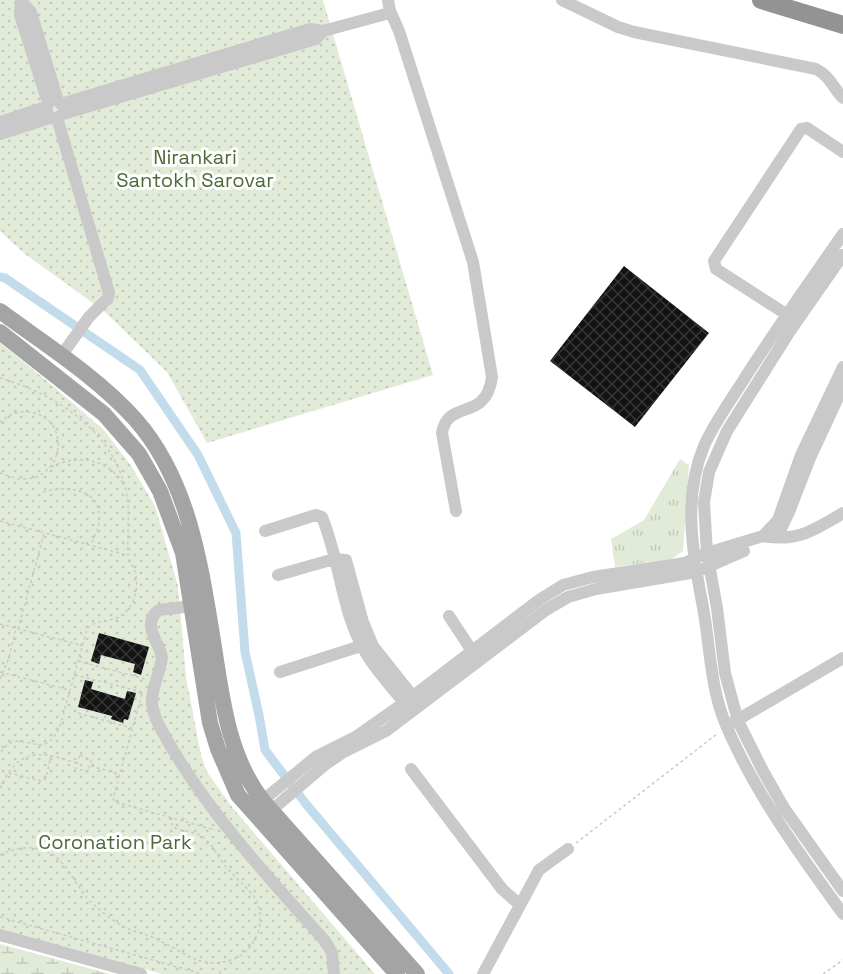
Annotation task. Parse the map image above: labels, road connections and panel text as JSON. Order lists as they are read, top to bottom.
{
  "parks": ["Nirankari Santokh Sarovar", "Coronation Park"]
}
